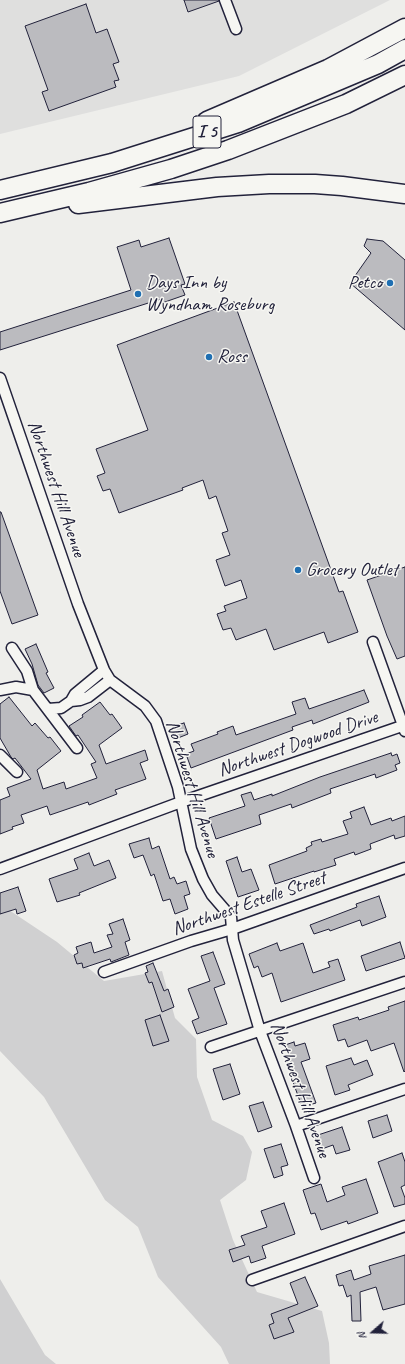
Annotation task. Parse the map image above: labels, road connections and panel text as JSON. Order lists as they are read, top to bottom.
{
  "streets": {
    "highway": ["I 5"],
    "street": ["Northwest Hill Avenue", "Northwest Dogwood Drive", "Northwest Estelle Street"]
  },
  "crossings": [
    ["Northwest Hill Avenue", "Northwest Dogwood Drive"],
    ["Northwest Hill Avenue", "Northwest Estelle Street"]
  ],
  "places": [
    "Petco",
    "Days Inn by Wyndham Roseburg",
    "Ross",
    "Grocery Outlet"
  ],
  "north": "left"
}
